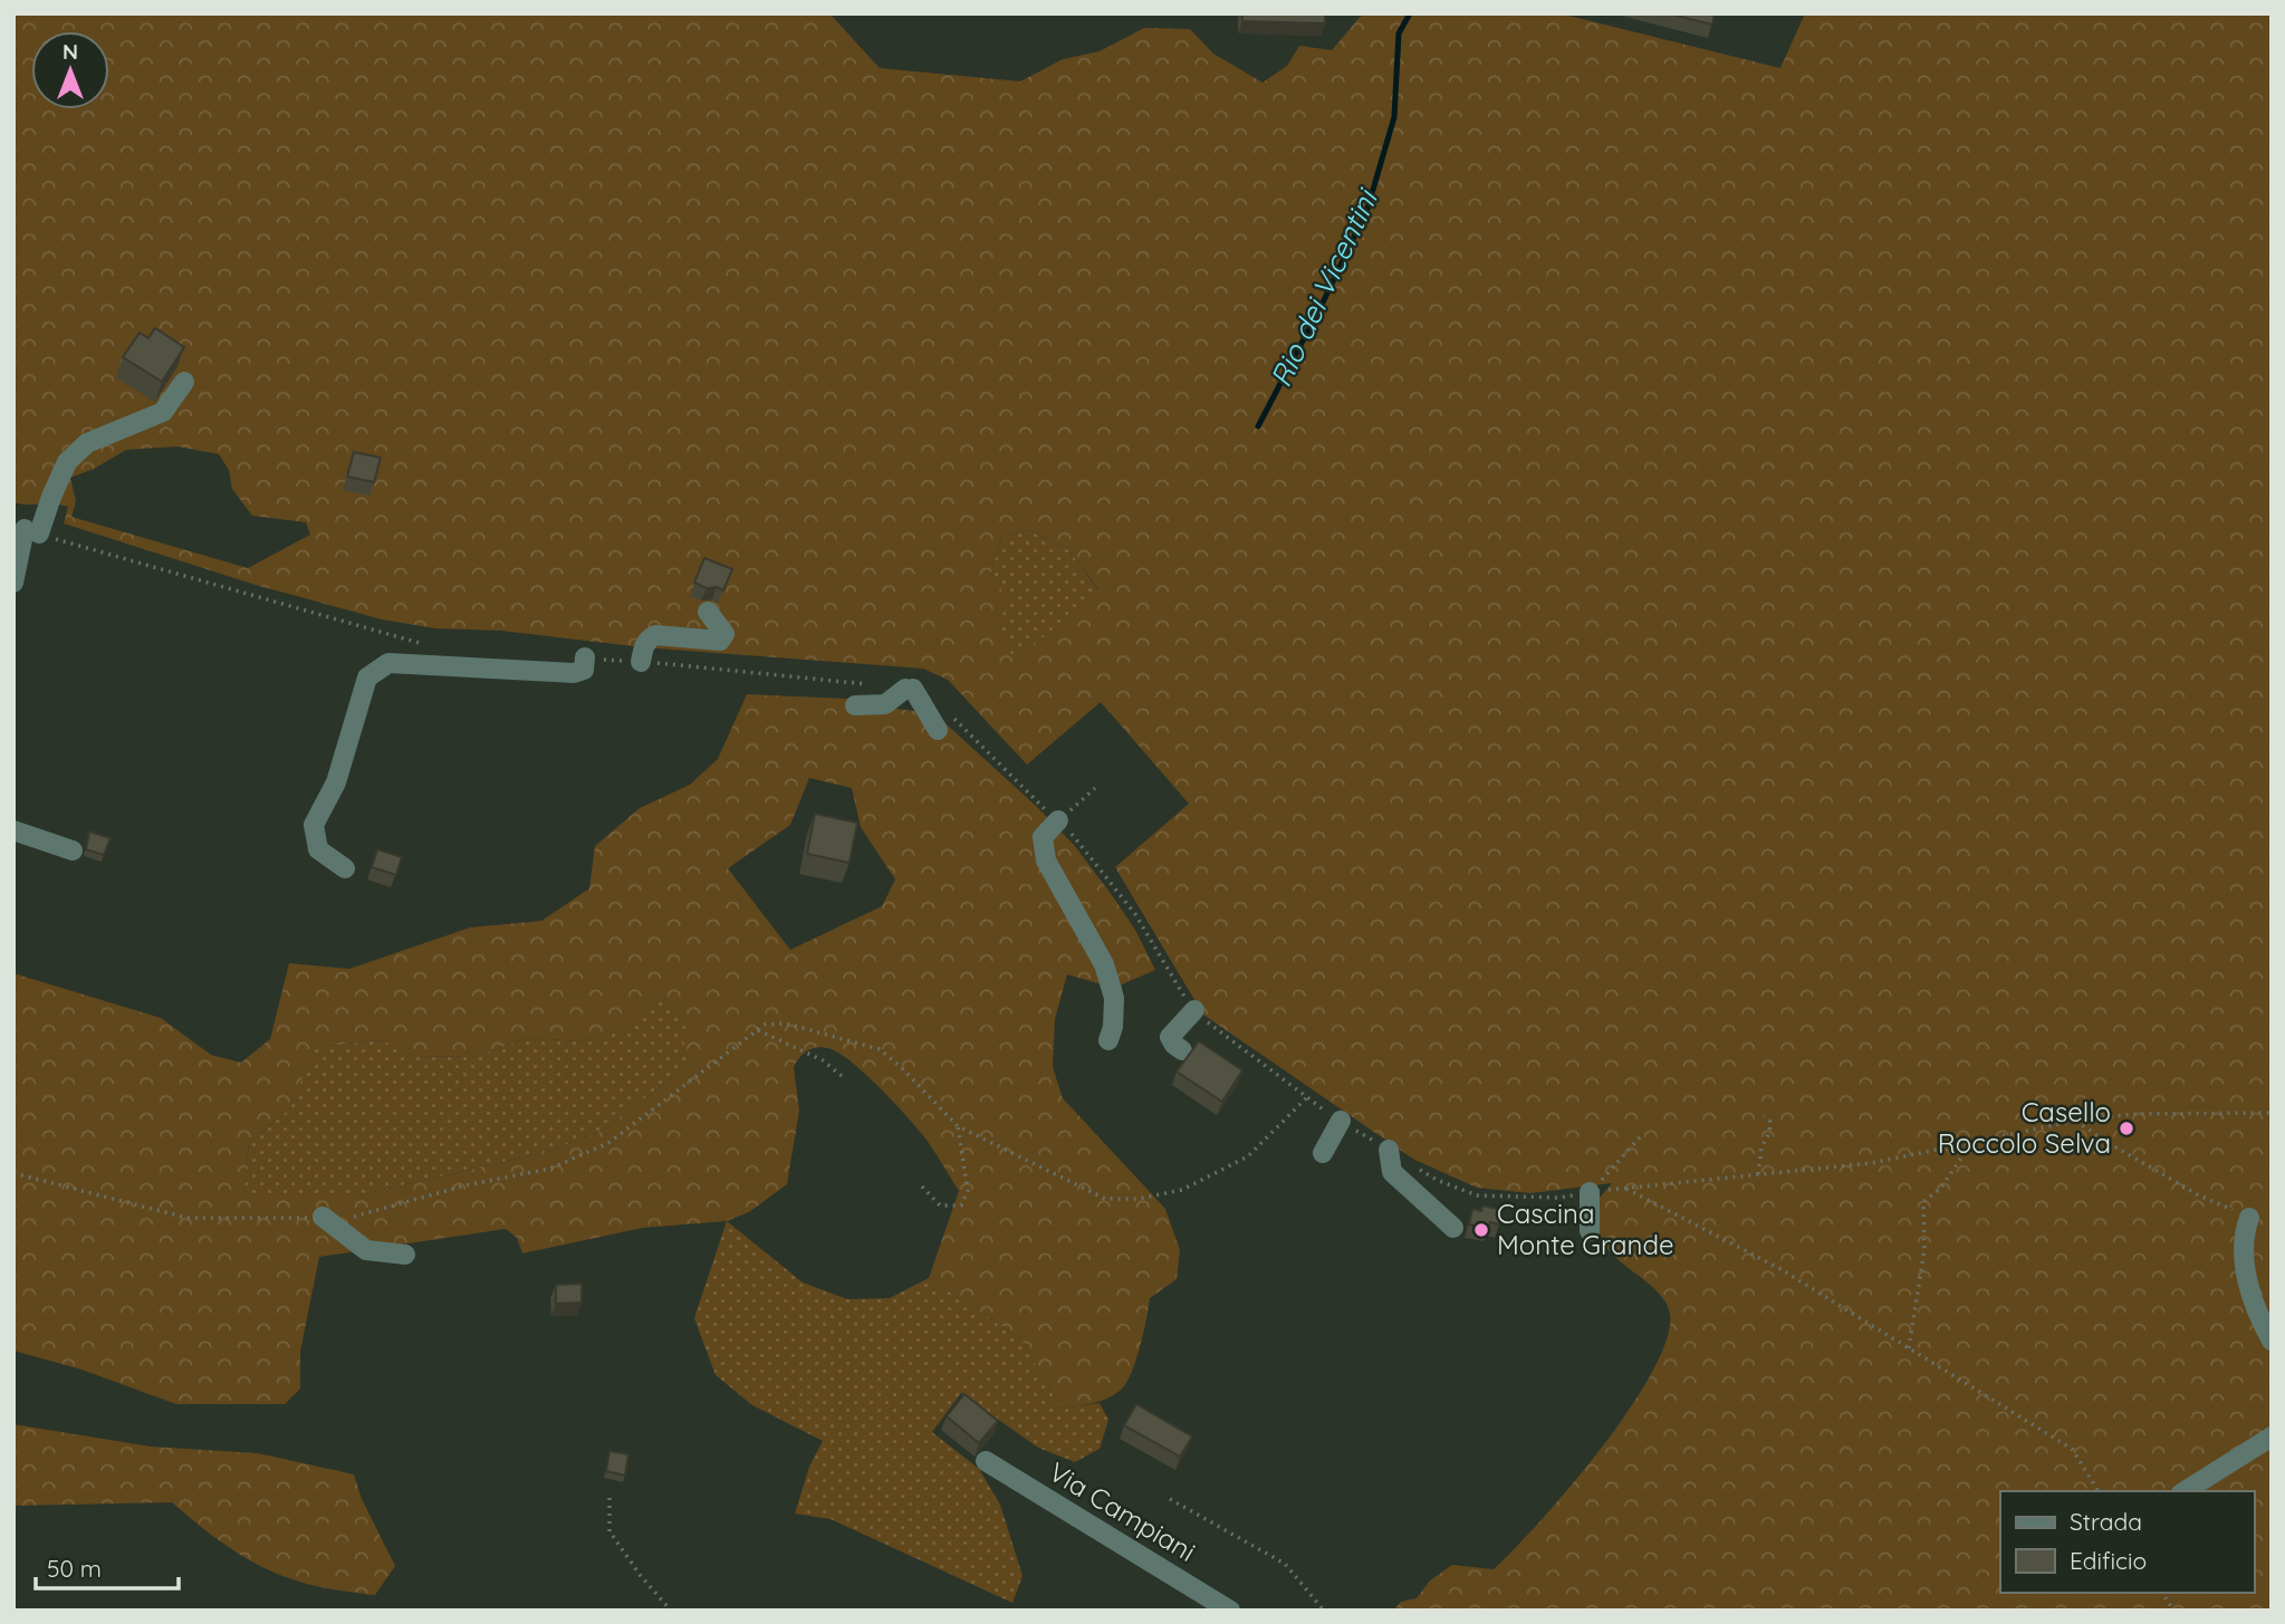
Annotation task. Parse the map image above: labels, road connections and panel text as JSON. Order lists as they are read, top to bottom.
{
  "streets": {
    "street": ["Via Campiani"]
  },
  "water": ["Rio dei Vicentini"],
  "places": ["Casello Roccolo Selva", "Cascina Monte Grande"],
  "legend": ["Strada", "Edificio"],
  "scale_bar": "50 m",
  "north": "top"
}
